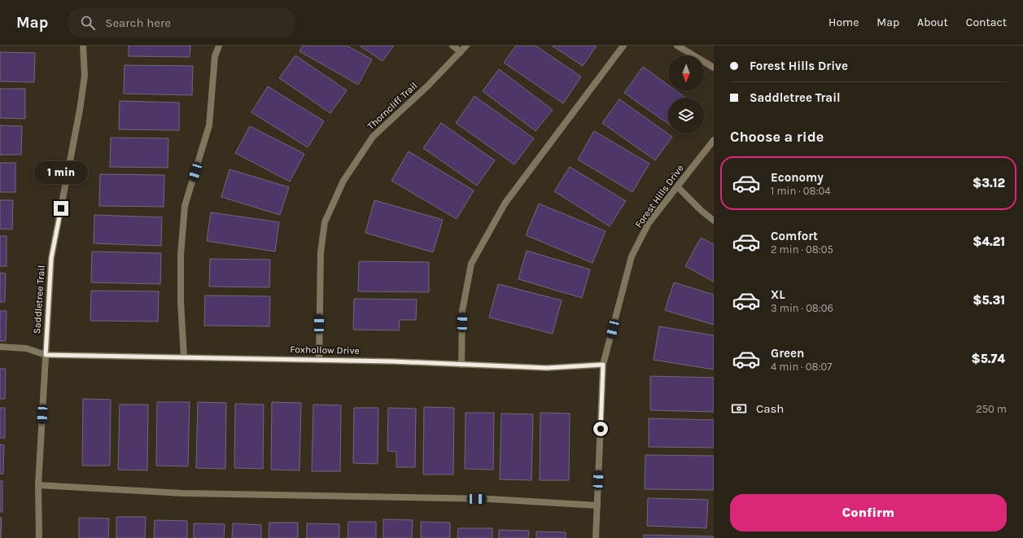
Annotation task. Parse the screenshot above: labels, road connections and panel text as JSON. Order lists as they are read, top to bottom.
{
  "streets": {
    "street": [
      "Thorncliff Trail",
      "Forest Hills Drive",
      "Saddletree Trail",
      "Foxhollow Drive"
    ]
  },
  "crossings": [
    ["Thorncliff Trail", "Foxhollow Drive"],
    ["Forest Hills Drive", "Foxhollow Drive"],
    ["Saddletree Trail", "Foxhollow Drive"]
  ],
  "north": "bottom",
  "page": {
    "header": "Map",
    "search": "Search here",
    "nav": [
      "Home",
      "Map",
      "About",
      "Contact"
    ],
    "banner": ["Forest Hills Drive", "Saddletree Trail"],
    "heading": "Choose a ride",
    "list": [
      {
        "name": "Economy",
        "note": "1 min · 08:04",
        "value": "$3.12"
      },
      {
        "name": "Comfort",
        "note": "2 min · 08:05",
        "value": "$4.21"
      },
      {
        "name": "XL",
        "note": "3 min · 08:06",
        "value": "$5.31"
      },
      {
        "name": "Green",
        "note": "4 min · 08:07",
        "value": "$5.74"
      }
    ],
    "bubble": "1 min",
    "pay": ["Cash", "250 m"],
    "buttons": "Confirm"
  }
}
